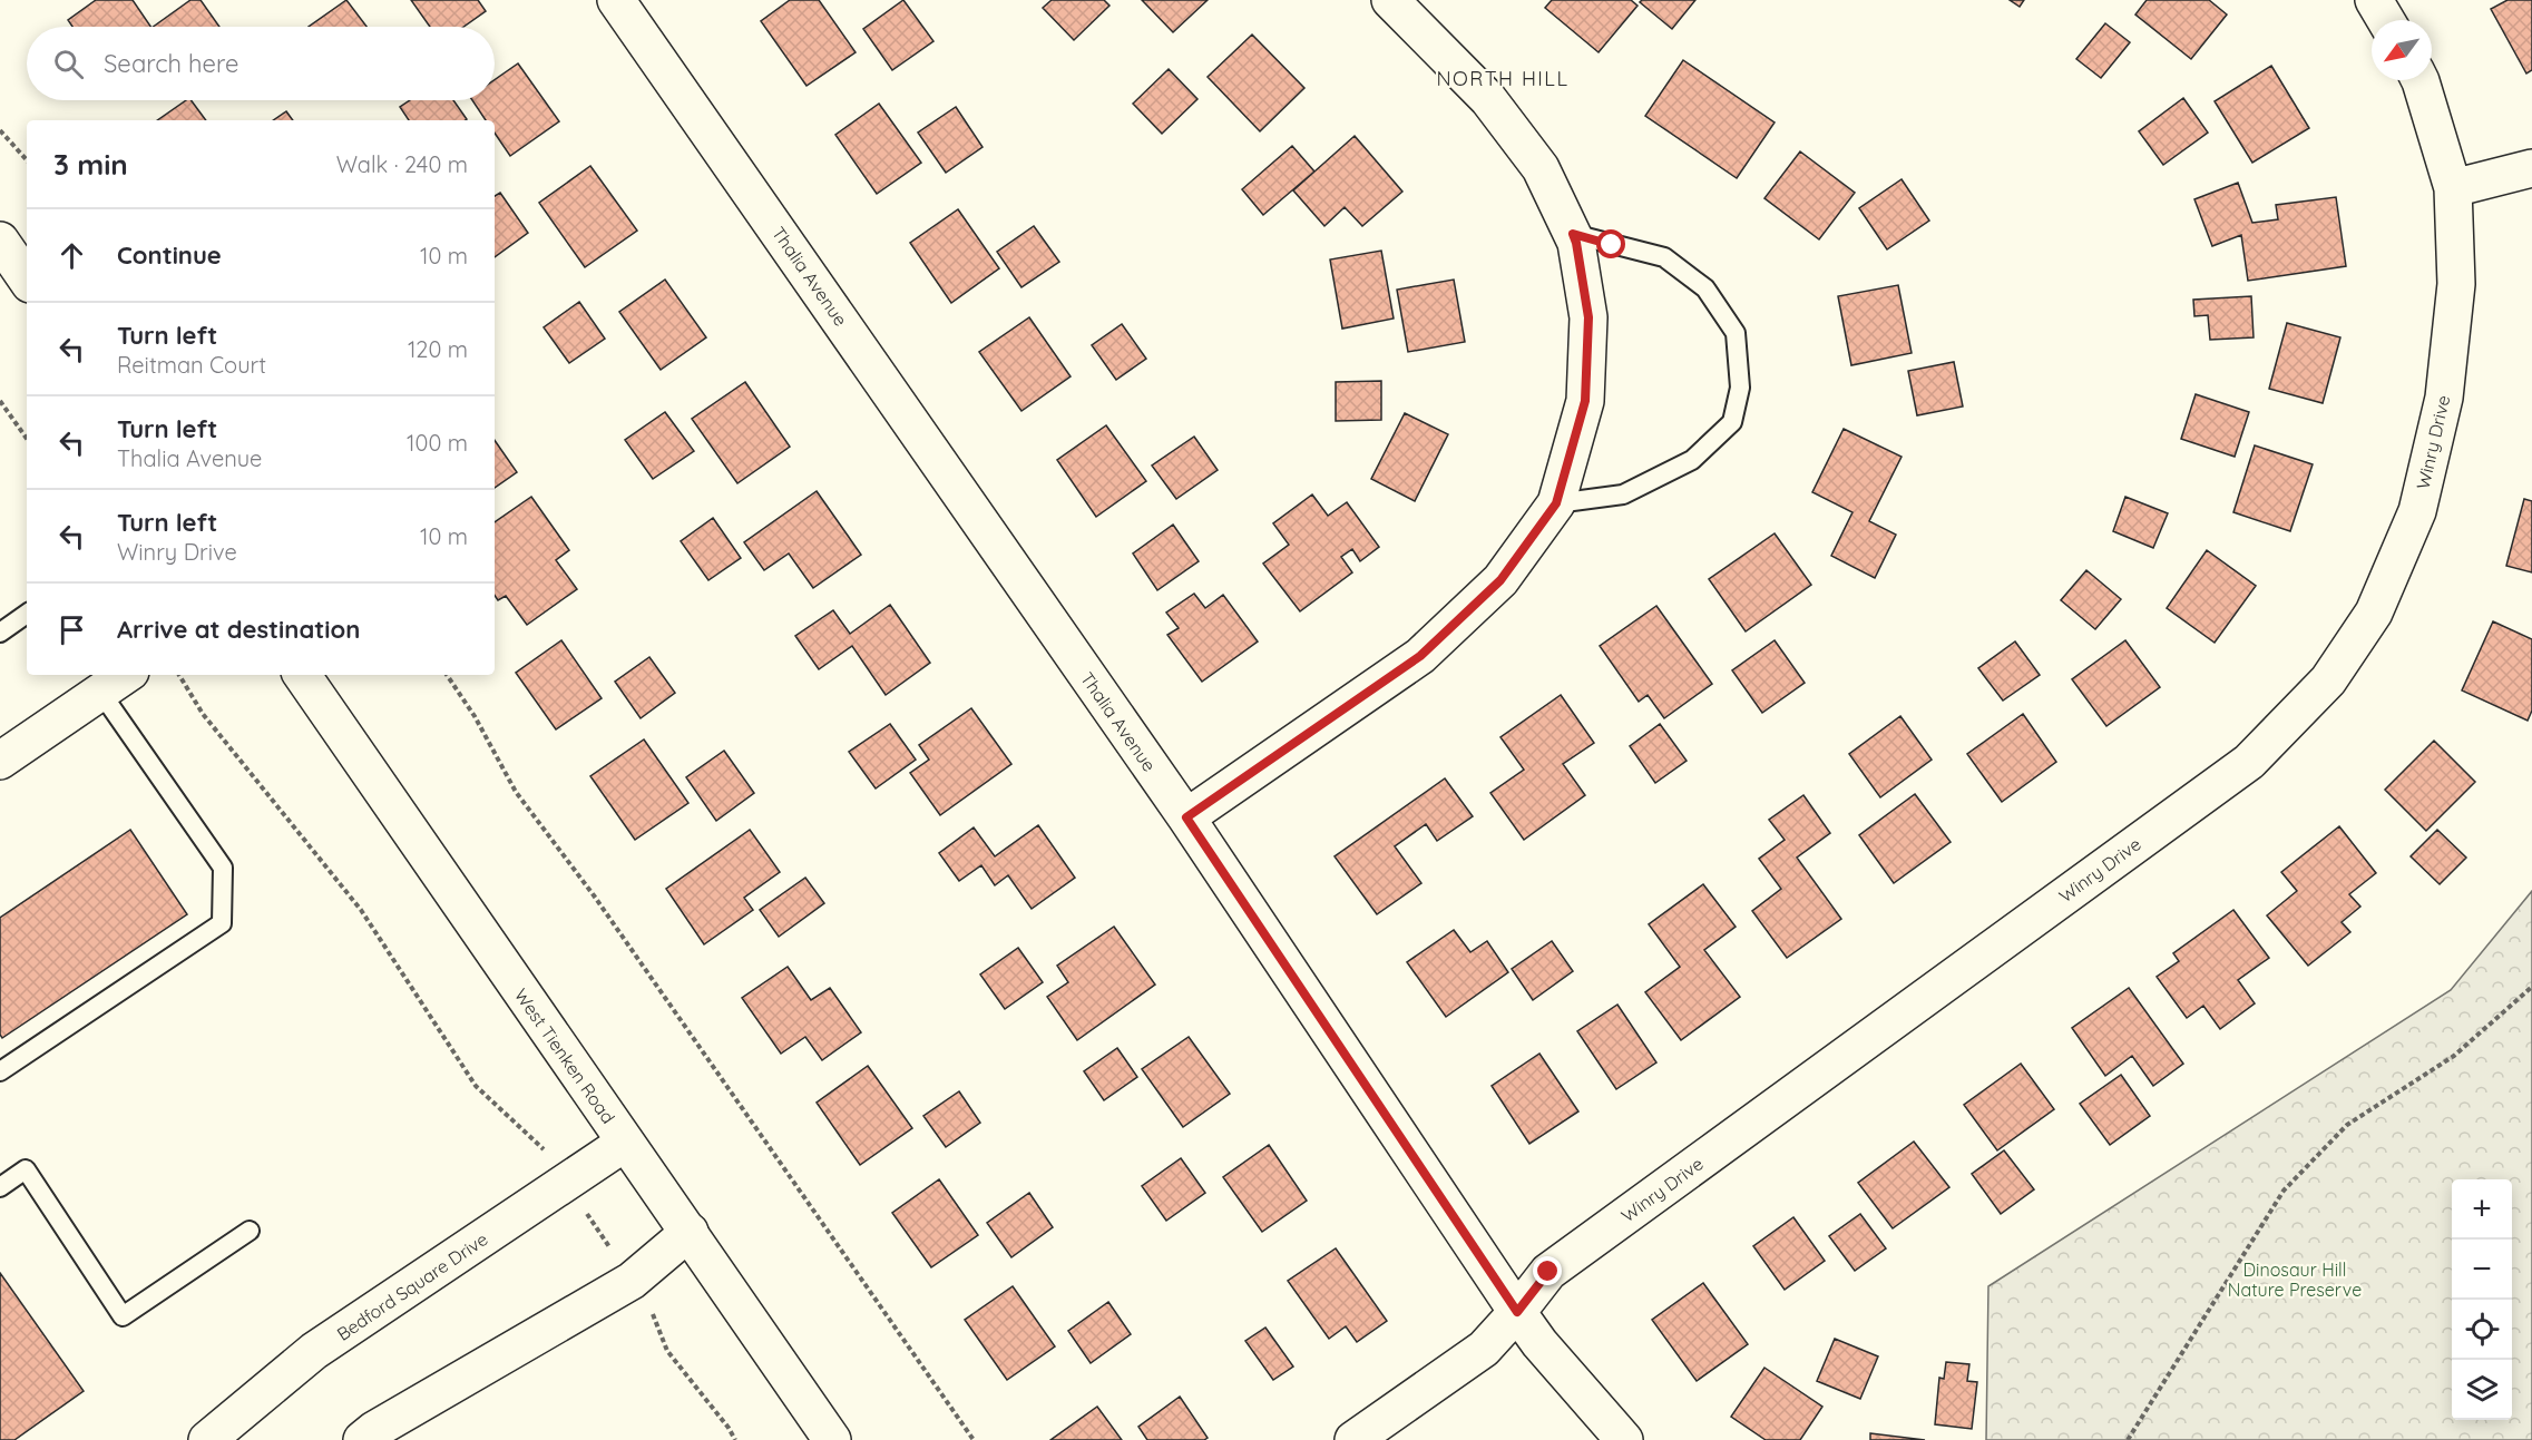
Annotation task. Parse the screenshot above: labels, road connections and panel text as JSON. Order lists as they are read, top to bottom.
{
  "streets": {
    "street": [
      "Thalia Avenue",
      "Winry Drive",
      "West Tienken Road",
      "Bedford Square Drive"
    ]
  },
  "crossings": [
    ["Thalia Avenue", "Winry Drive"],
    ["West Tienken Road", "Bedford Square Drive"]
  ],
  "districts": ["NORTH HILL"],
  "parks": ["Dinosaur Hill Nature Preserve"],
  "north": "bottom left",
  "page": {
    "search": "Search here",
    "heading": ["3 min", "Walk · 240 m"],
    "list": [
      ["Continue", "10 m"],
      ["Turn left", "Reitman Court", "120 m"],
      ["Turn left", "Thalia Avenue", "100 m"],
      ["Turn left", "Winry Drive", "10 m"],
      "Arrive at destination"
    ],
    "map_buttons": ["+", "−"]
  }
}
